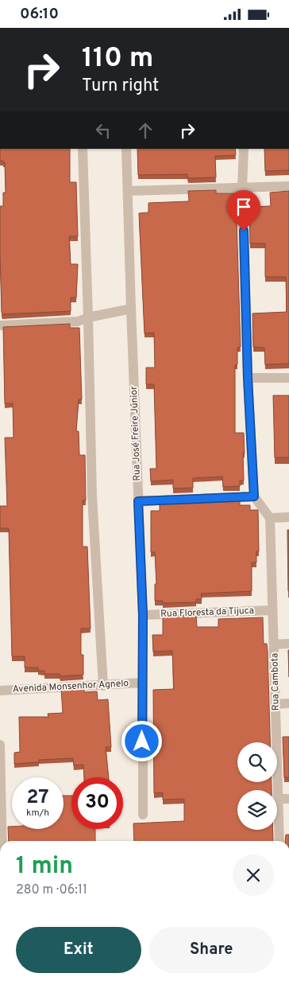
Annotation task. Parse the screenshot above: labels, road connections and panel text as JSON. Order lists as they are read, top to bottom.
{
  "streets": {
    "street": [
      "Rua José Freire Júnior",
      "Rua Floresta da Tijuca",
      "Rua Cambota",
      "Avenida Monsenhor Agnelo"
    ]
  },
  "crossings": [
    ["Rua José Freire Júnior", "Rua Floresta da Tijuca"],
    ["Rua José Freire Júnior", "Avenida Monsenhor Agnelo"],
    ["Rua Floresta da Tijuca", "Rua Cambota"]
  ],
  "page": {
    "status": "06:10",
    "turn": ["110 m", "Turn right"],
    "speed": "27 km/h",
    "limit": "30",
    "heading": ["1 min", "280 m · 06:11"],
    "buttons": ["Exit", "Share"]
  }
}
